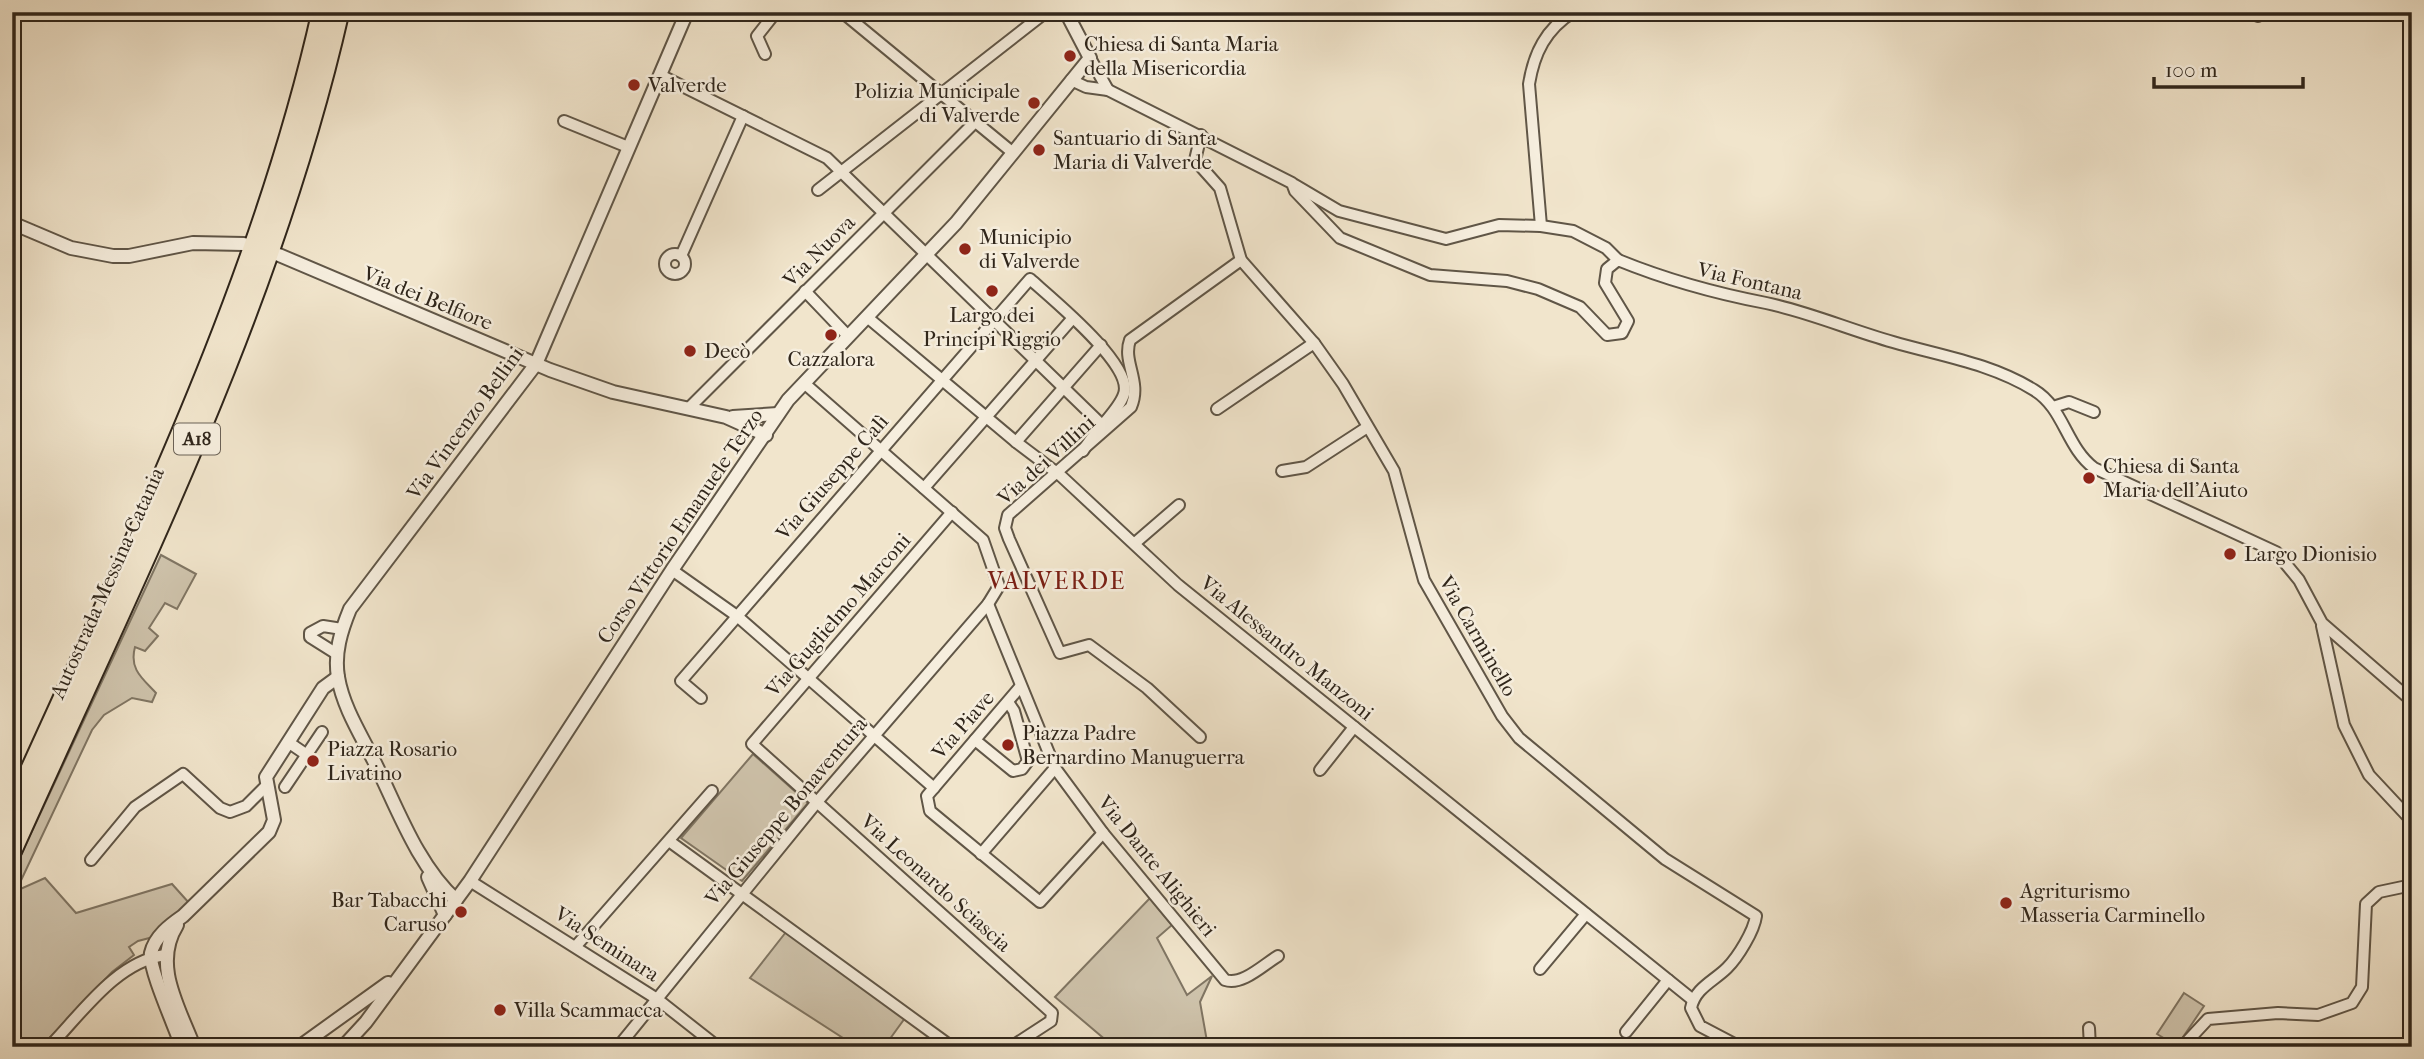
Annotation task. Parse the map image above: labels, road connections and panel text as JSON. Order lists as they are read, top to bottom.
{
  "streets": {
    "highway": ["A18", "Autostrada Messina-Catania"],
    "street": [
      "Via Nuova",
      "Via Fontana",
      "Via dei Belfiore",
      "Via Vincenzo Bellini",
      "Via dei Villini",
      "Via Giuseppe Calì",
      "Corso Vittorio Emanuele Terzo",
      "Via Guglielmo Marconi",
      "Via Carminello",
      "Via Alessandro Manzoni",
      "Via Piave",
      "Via Giuseppe Bonaventura",
      "Via Dante Alighieri",
      "Via Leonardo Sciascia",
      "Via Seminara"
    ]
  },
  "crossings": [
    ["Via Nuova", "Via dei Belfiore"],
    ["Via dei Belfiore", "Via Vincenzo Bellini"],
    ["Via dei Villini", "Via Carminello"],
    ["Via dei Villini", "Via Alessandro Manzoni"],
    ["Via Giuseppe Calì", "Via Alessandro Manzoni"],
    ["Corso Vittorio Emanuele Terzo", "Via Alessandro Manzoni"],
    ["Corso Vittorio Emanuele Terzo", "Via Seminara"],
    ["Via Guglielmo Marconi", "Via Leonardo Sciascia"],
    ["Via Carminello", "Via Alessandro Manzoni"],
    ["Via Piave", "Via Dante Alighieri"],
    ["Via Giuseppe Bonaventura", "Via Dante Alighieri"],
    ["Via Giuseppe Bonaventura", "Via Leonardo Sciascia"],
    ["Via Giuseppe Bonaventura", "Via Seminara"]
  ],
  "districts": ["VALVERDE"],
  "places": [
    "Chiesa di Santa Maria della Misericordia",
    "Valverde",
    "Polizia Municipale di Valverde",
    "Santuario di Santa Maria di Valverde",
    "Municipio di Valverde",
    "Largo dei Principi Riggio",
    "Cazzalora",
    "Decò",
    "Chiesa di Santa Maria dell'Aiuto",
    "Largo Dionisio",
    "Piazza Padre Bernardino Manuguerra",
    "Piazza Rosario Livatino",
    "Agriturismo Masseria Carminello",
    "Bar Tabacchi Caruso",
    "Villa Scammacca"
  ],
  "scale_bar": "100 m"
}
